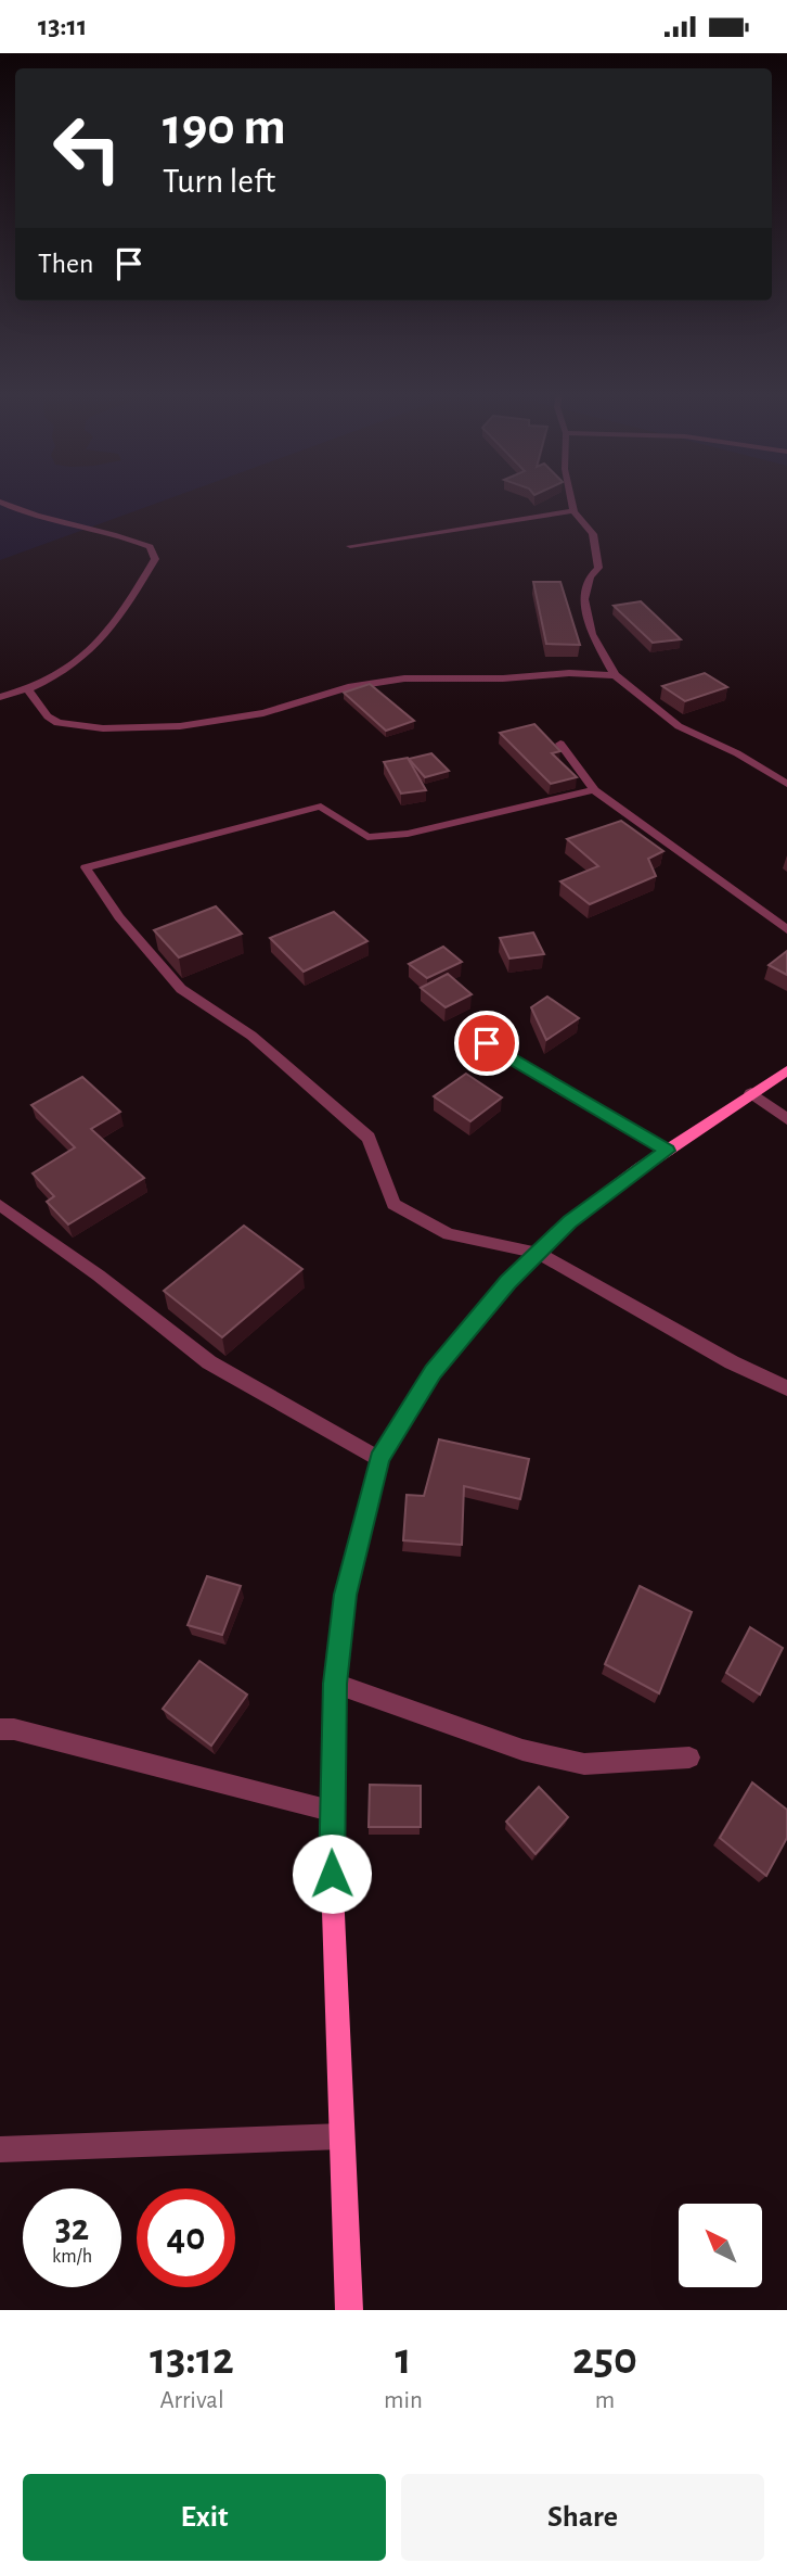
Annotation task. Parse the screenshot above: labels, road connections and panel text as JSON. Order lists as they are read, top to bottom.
{
  "north": "top left",
  "page": {
    "status": "13:11",
    "turn": ["190 m", "Turn left"],
    "then": "Then",
    "speed": "32 km/h",
    "limit": "40",
    "eta": [
      "13:12",
      "Arrival",
      "1",
      "min",
      "250",
      "m"
    ],
    "buttons": ["Exit", "Share"]
  }
}
